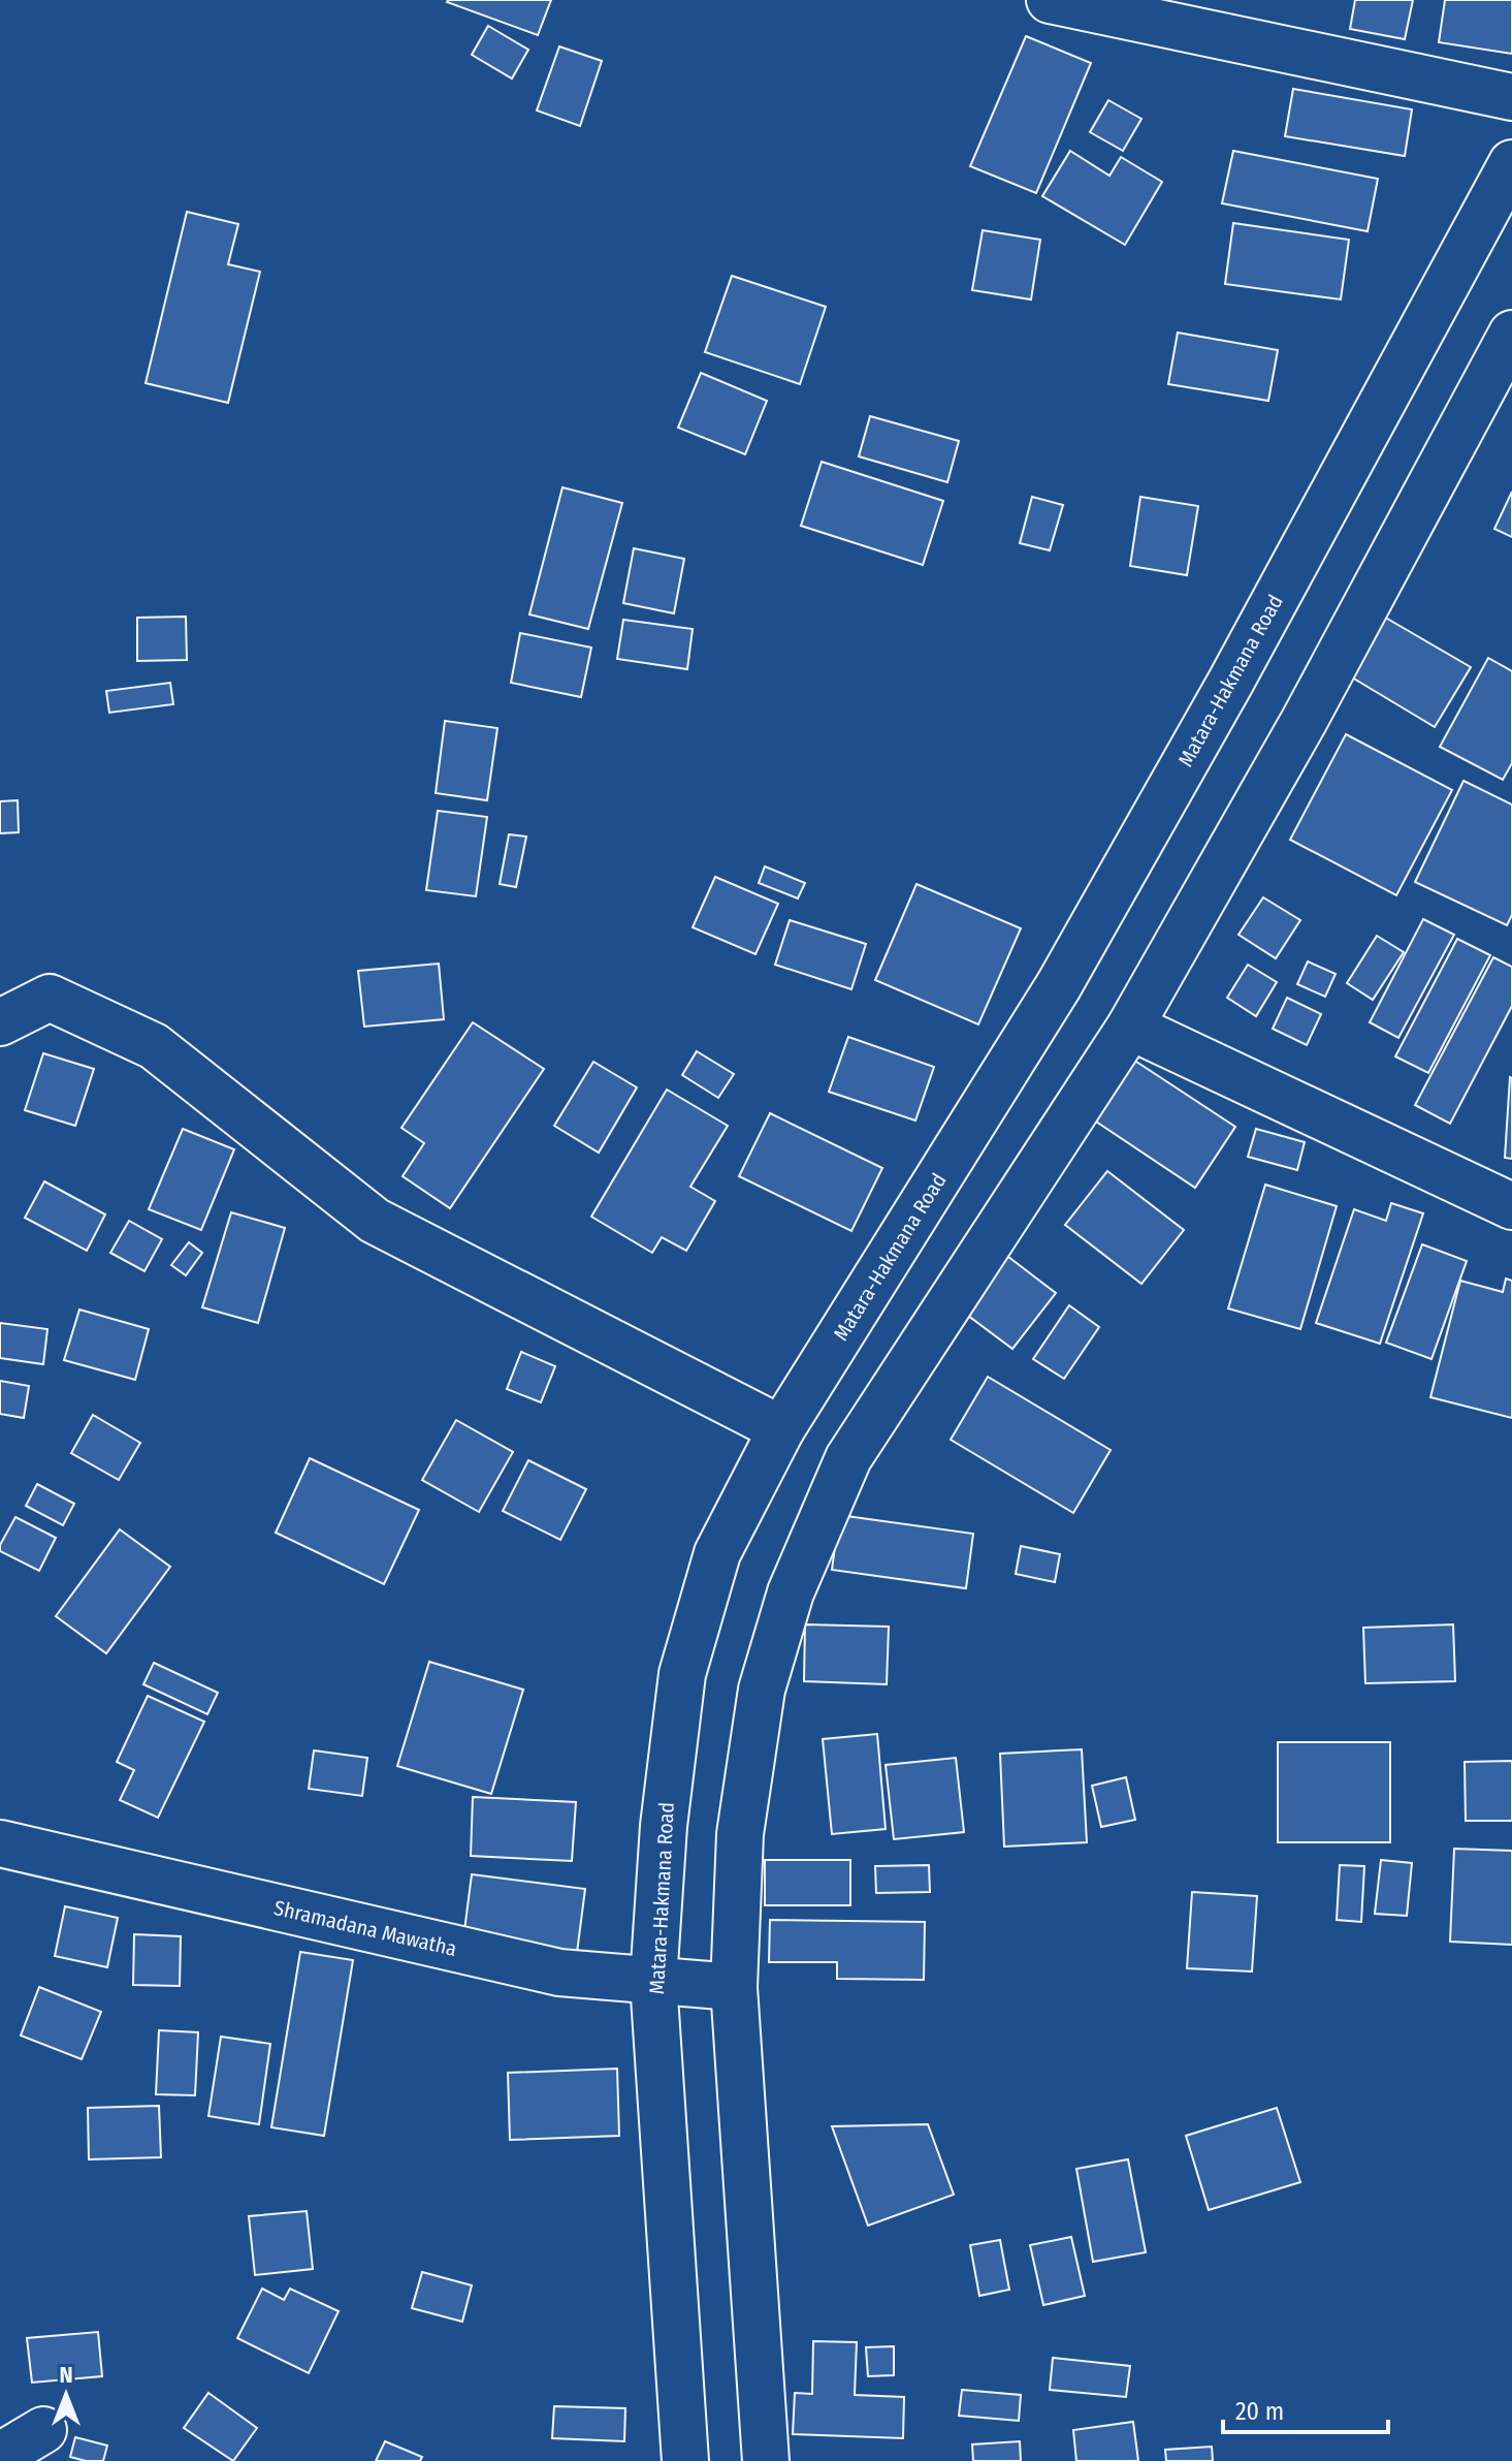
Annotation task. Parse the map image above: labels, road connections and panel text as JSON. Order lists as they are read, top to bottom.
{
  "streets": {
    "main road": ["Matara-Hakmana Road", "Shramadana Mawatha"]
  },
  "crossings": [
    ["Matara-Hakmana Road", "Shramadana Mawatha"]
  ],
  "scale_bar": "20 m",
  "north": "top"
}
